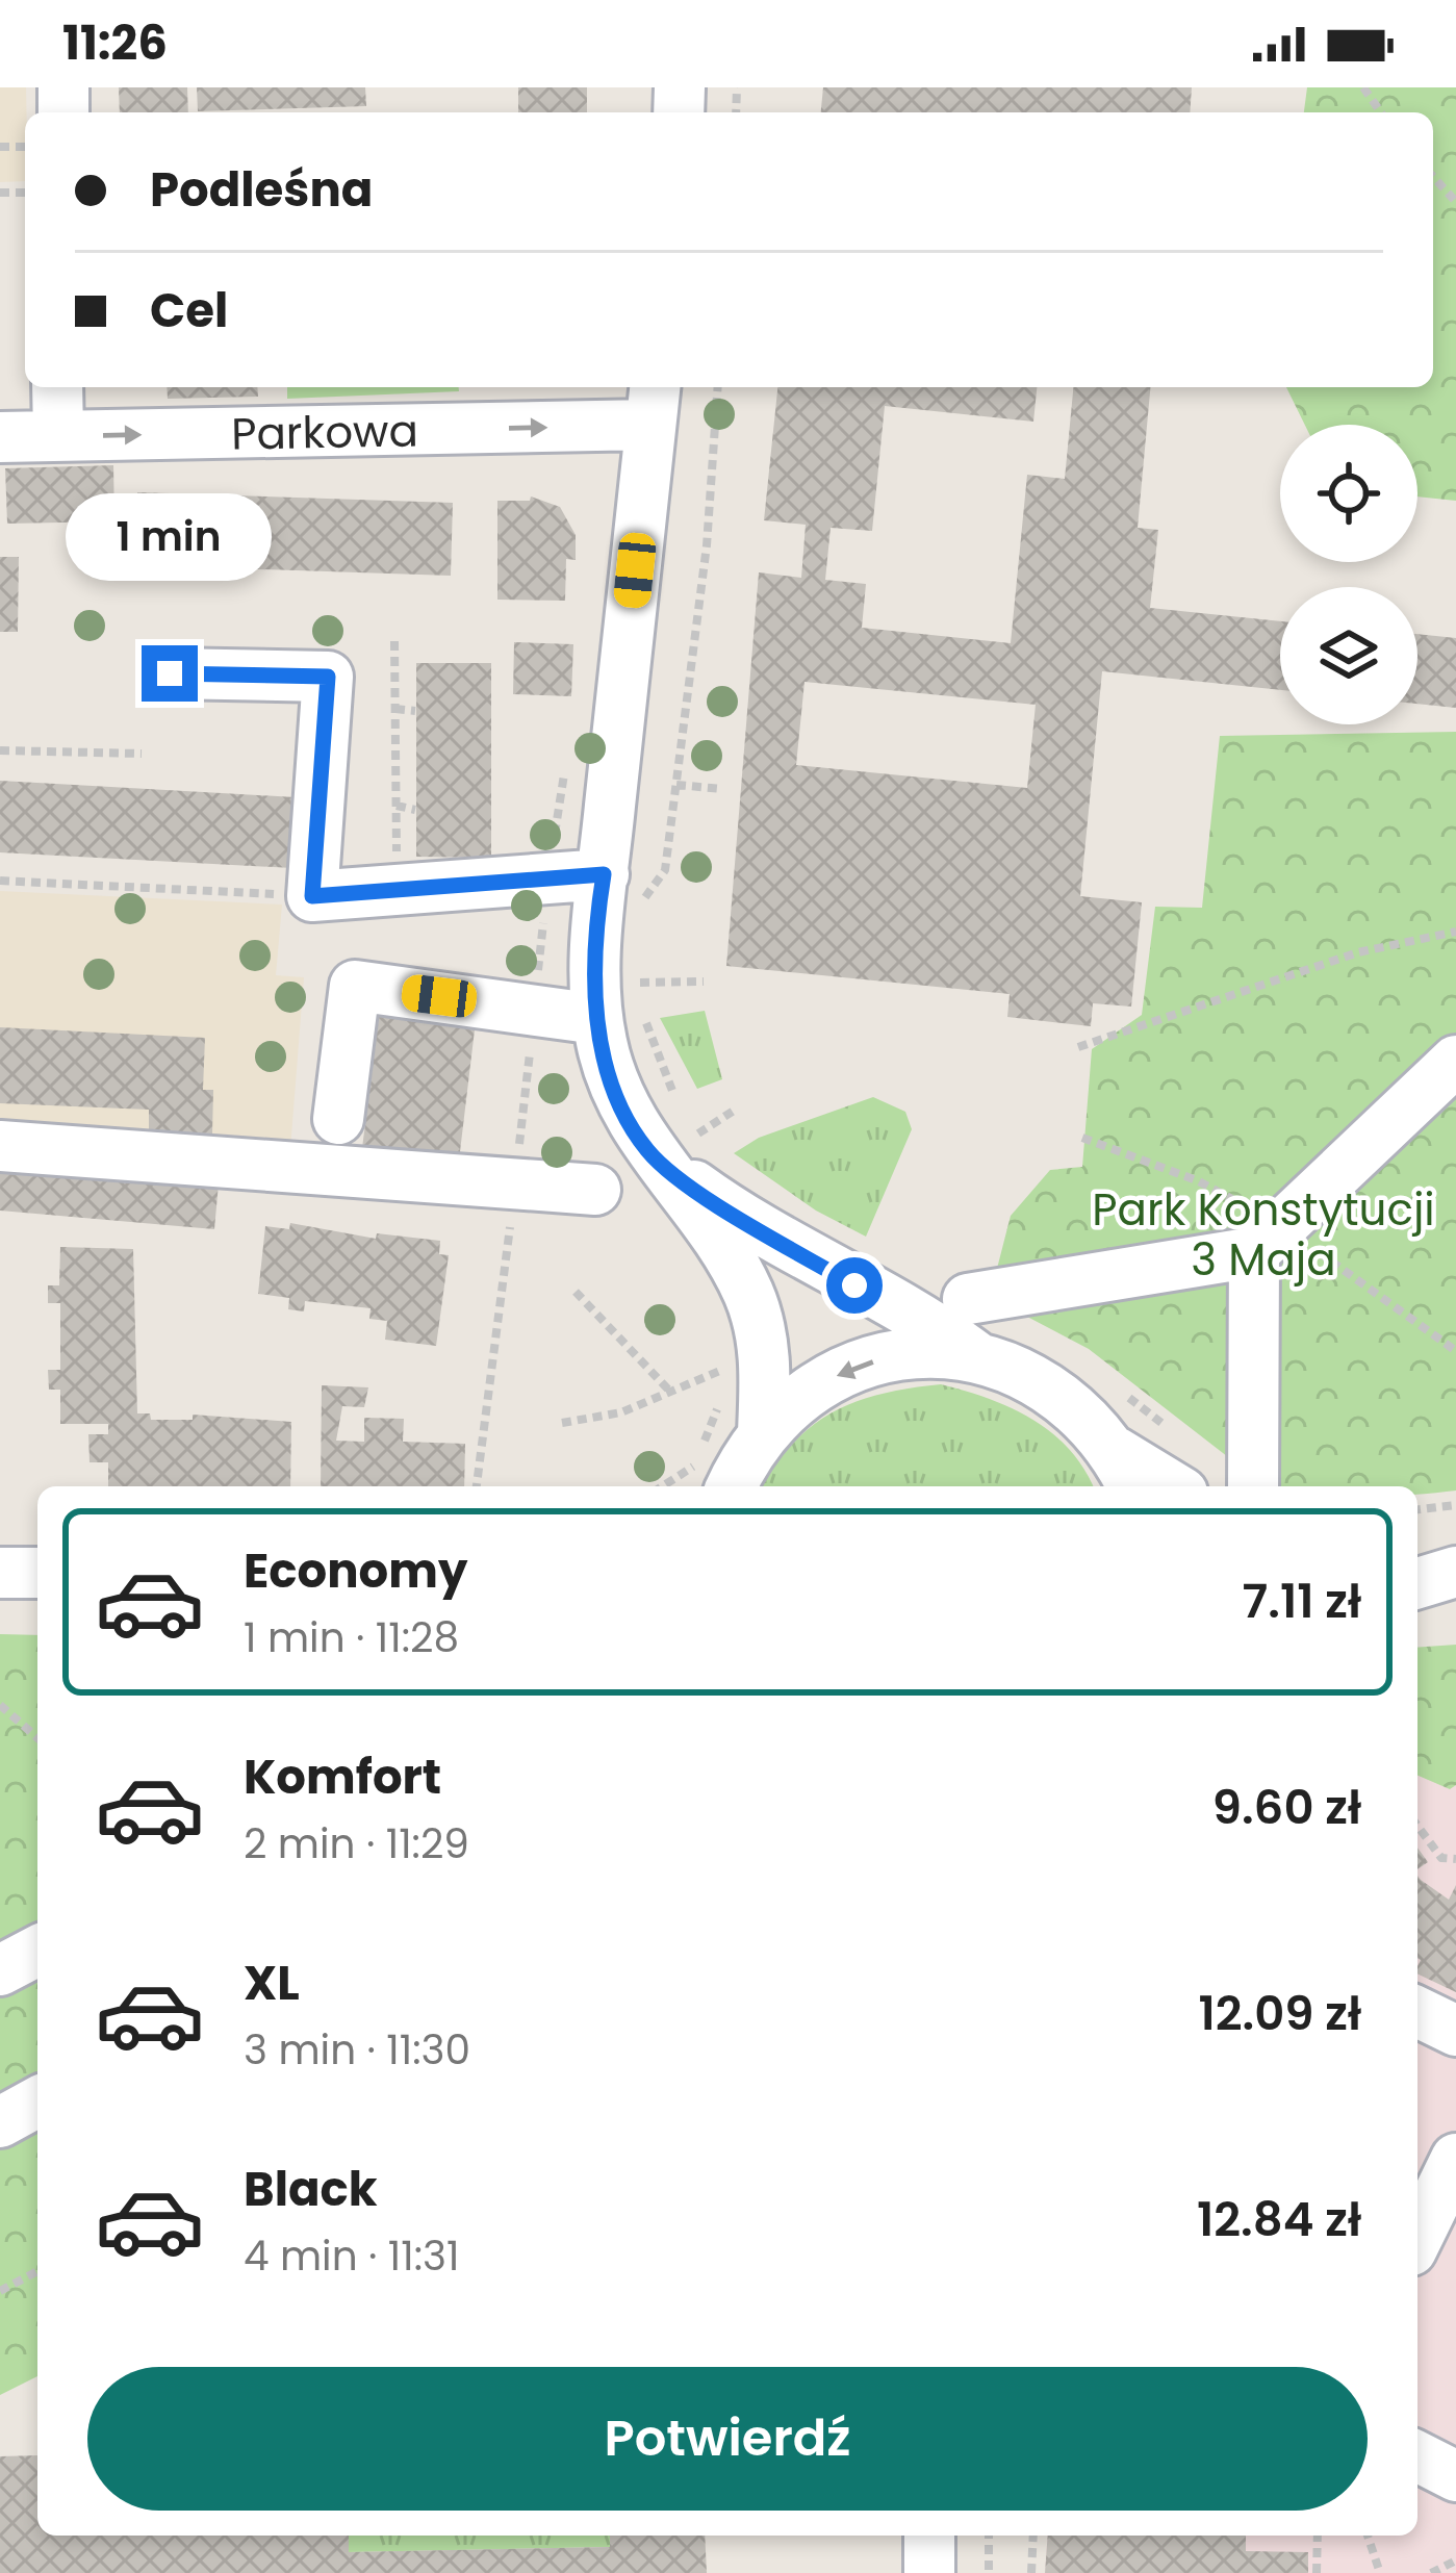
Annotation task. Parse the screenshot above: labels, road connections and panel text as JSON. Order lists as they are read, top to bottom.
{
  "streets": {
    "street": ["Parkowa"]
  },
  "one_way": ["Parkowa"],
  "parks": ["Park Konstytucji 3 Maja"],
  "page": {
    "status": "11:26",
    "banner": ["Podleśna", "Cel"],
    "bubble": "1 min",
    "list": [
      {
        "name": "Economy",
        "note": "1 min · 11:28",
        "value": "7.11 zł"
      },
      {
        "name": "Komfort",
        "note": "2 min · 11:29",
        "value": "9.60 zł"
      },
      {
        "name": "XL",
        "note": "3 min · 11:30",
        "value": "12.09 zł"
      },
      {
        "name": "Black",
        "note": "4 min · 11:31",
        "value": "12.84 zł"
      }
    ],
    "buttons": "Potwierdź"
  }
}
